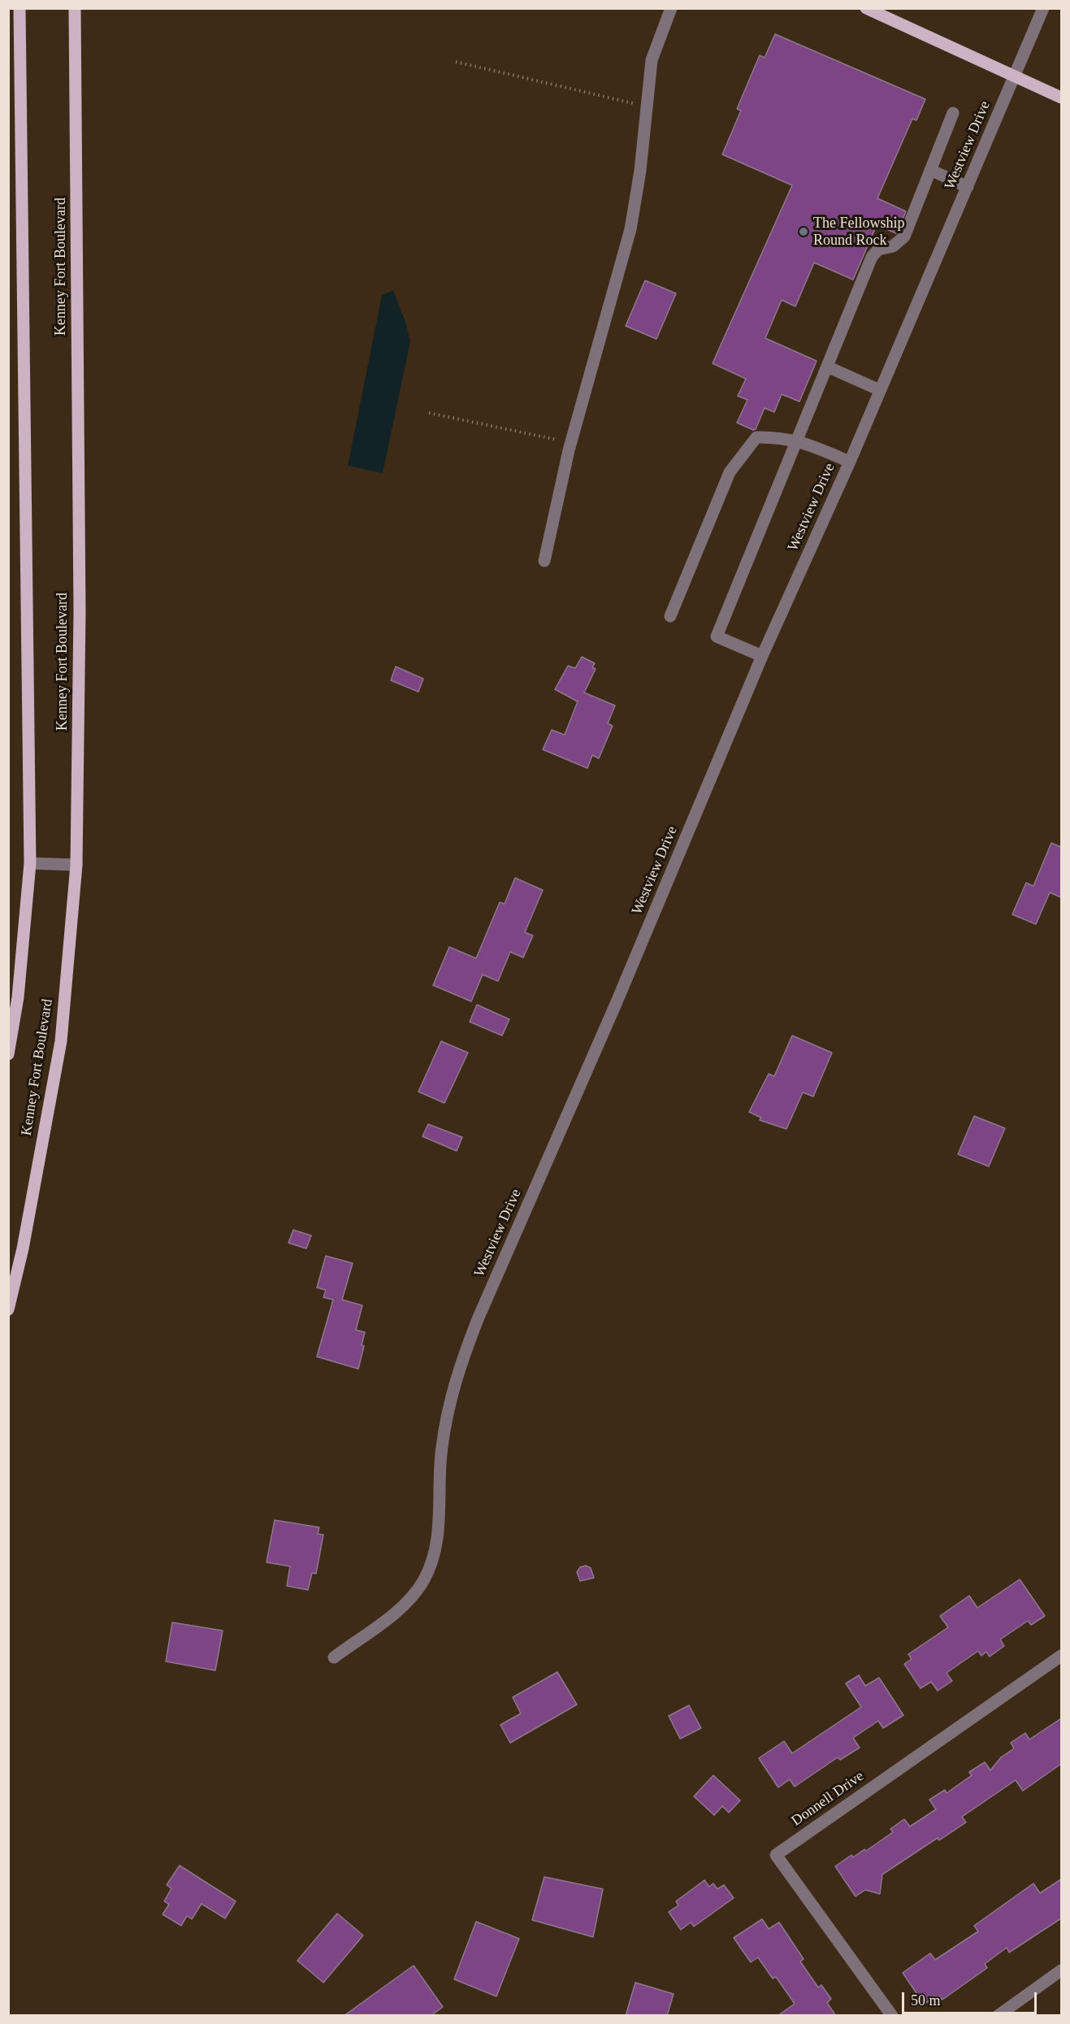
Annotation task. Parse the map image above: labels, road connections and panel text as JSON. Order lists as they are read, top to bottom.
{
  "streets": {
    "main road": ["Kenney Fort Boulevard"],
    "street": ["Westview Drive", "Donnell Drive"]
  },
  "places": ["The Fellowship Round Rock"],
  "scale_bar": "50 m"
}
